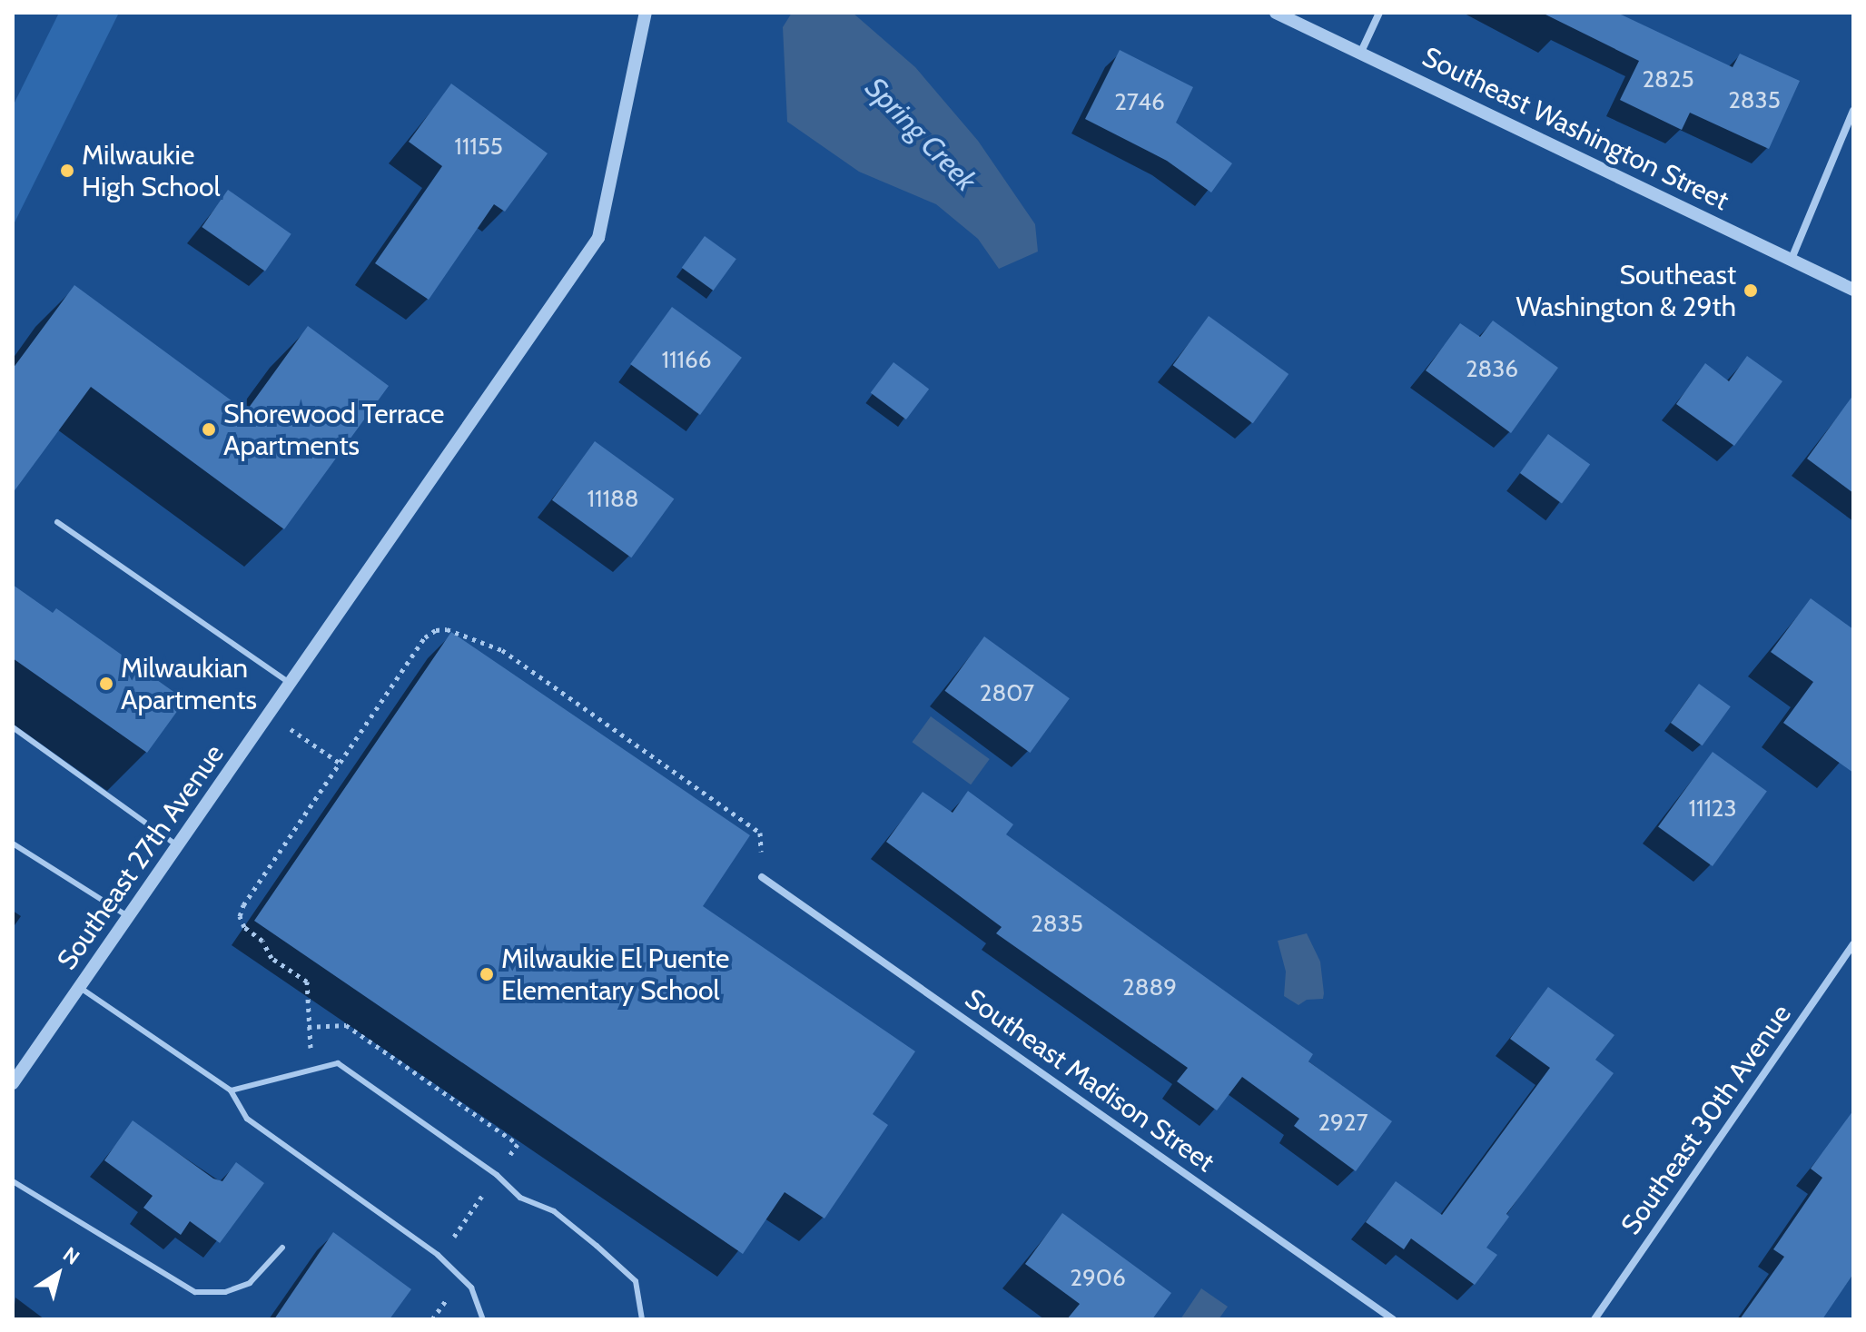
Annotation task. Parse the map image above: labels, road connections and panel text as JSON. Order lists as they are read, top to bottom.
{
  "streets": {
    "street": [
      "Southeast Washington Street",
      "Southeast 27th Avenue",
      "Southeast Madison Street",
      "Southeast 30th Avenue"
    ]
  },
  "water": ["Spring Creek"],
  "places": [
    "Milwaukie High School",
    "Southeast Washington & 29th",
    "Shorewood Terrace Apartments",
    "Milwaukian Apartments",
    "Milwaukie El Puente Elementary School"
  ],
  "house_numbers": [
    "2825",
    "2835",
    "2746",
    "11155",
    "11166",
    "2836",
    "11188",
    "2807",
    "11123",
    "2835",
    "2889",
    "2927",
    "2906"
  ],
  "north": "top right"
}
